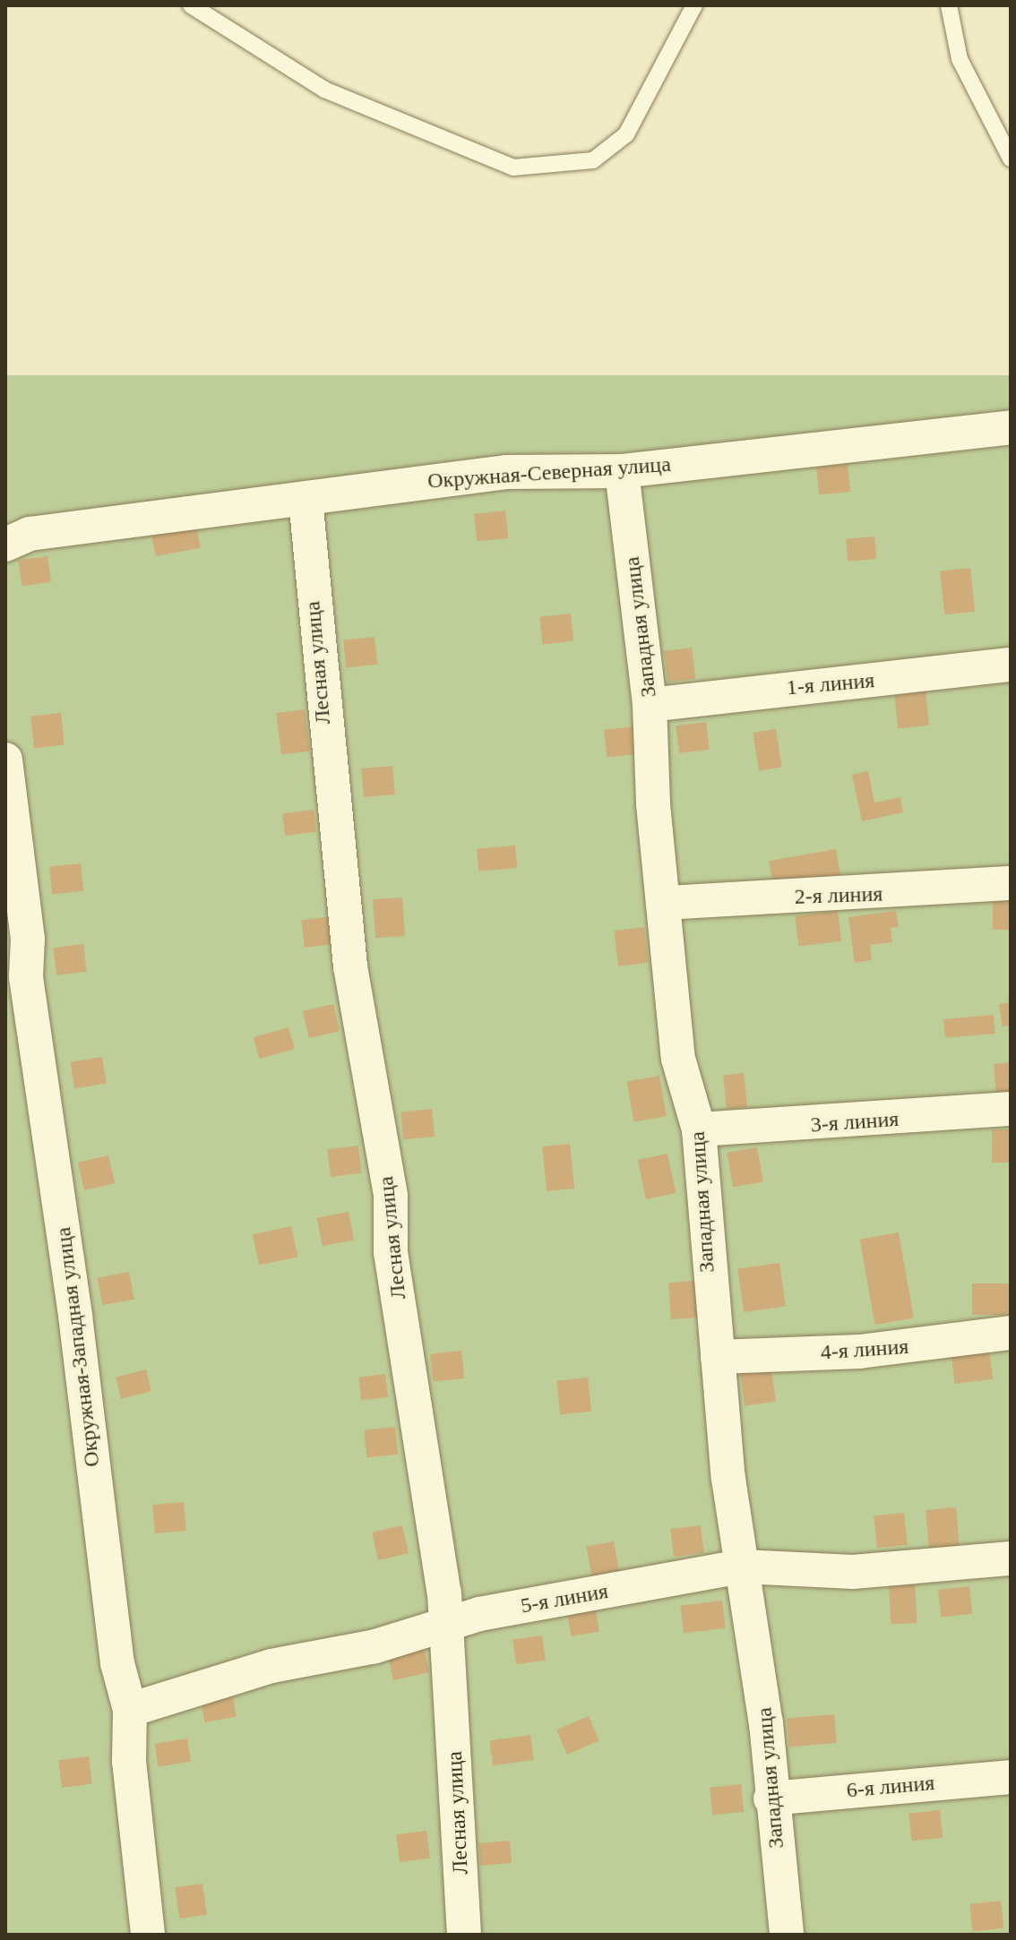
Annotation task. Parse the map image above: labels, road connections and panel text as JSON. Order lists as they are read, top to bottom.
{
  "streets": {
    "street": [
      "Окружная-Северная улица",
      "Западная улица",
      "Лесная улица",
      "1-я линия",
      "2-я линия",
      "3-я линия",
      "Окружная-Западная улица",
      "4-я линия",
      "5-я линия",
      "6-я линия"
    ]
  },
  "crossings": [
    ["Окружная-Северная улица", "Западная улица"],
    ["Окружная-Северная улица", "Лесная улица"],
    ["Западная улица", "1-я линия"],
    ["Западная улица", "2-я линия"],
    ["Западная улица", "3-я линия"],
    ["Западная улица", "4-я линия"],
    ["Западная улица", "5-я линия"],
    ["Западная улица", "6-я линия"],
    ["Лесная улица", "5-я линия"],
    ["Окружная-Западная улица", "5-я линия"]
  ]
}
